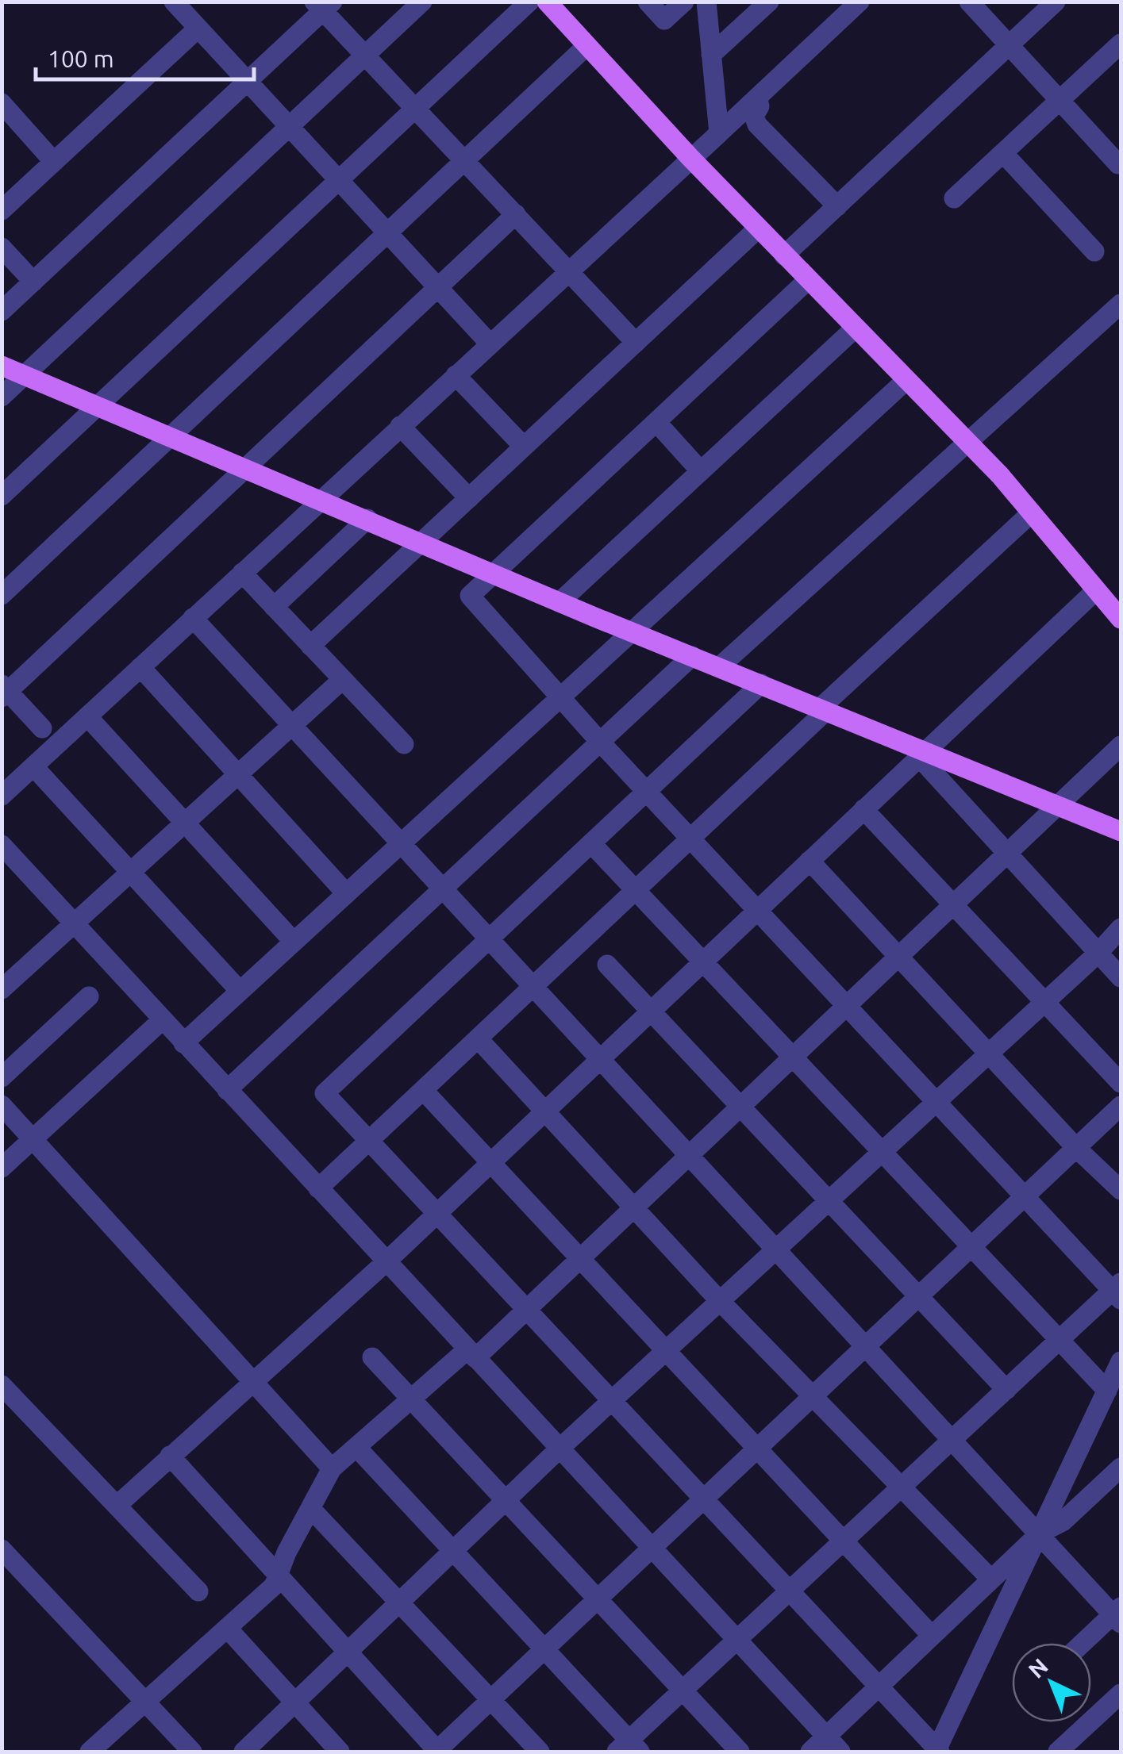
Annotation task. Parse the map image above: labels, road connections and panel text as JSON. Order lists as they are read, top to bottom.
{
  "scale_bar": "100 m",
  "north": "top left"
}
